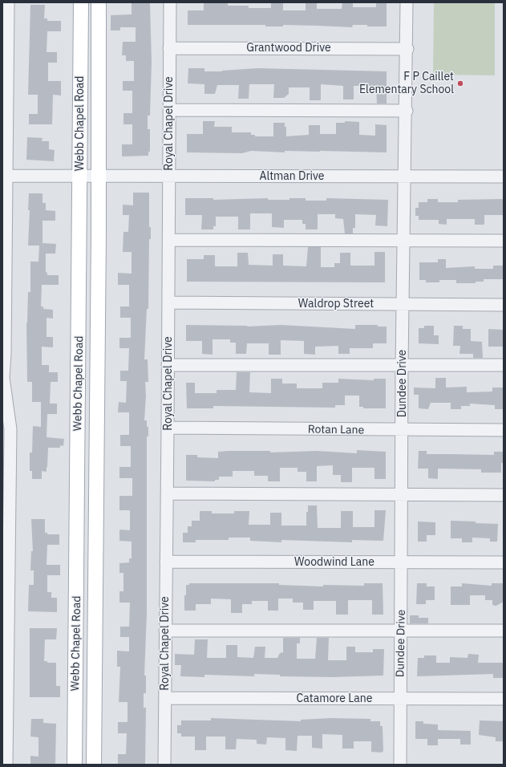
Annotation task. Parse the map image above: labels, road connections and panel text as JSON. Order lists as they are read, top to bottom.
{
  "streets": {
    "main road": ["Webb Chapel Road"],
    "street": [
      "Grantwood Drive",
      "Royal Chapel Drive",
      "Altman Drive",
      "Waldrop Street",
      "Dundee Drive",
      "Rotan Lane",
      "Woodwind Lane",
      "Catamore Lane"
    ]
  },
  "crossings": [
    ["Grantwood Drive", "Royal Chapel Drive"],
    ["Grantwood Drive", "Dundee Drive"],
    ["Webb Chapel Road", "Altman Drive"],
    ["Royal Chapel Drive", "Altman Drive"],
    ["Royal Chapel Drive", "Waldrop Street"],
    ["Royal Chapel Drive", "Rotan Lane"],
    ["Royal Chapel Drive", "Woodwind Lane"],
    ["Royal Chapel Drive", "Catamore Lane"],
    ["Altman Drive", "Dundee Drive"],
    ["Waldrop Street", "Dundee Drive"],
    ["Dundee Drive", "Rotan Lane"],
    ["Dundee Drive", "Woodwind Lane"],
    ["Dundee Drive", "Catamore Lane"]
  ],
  "places": ["F P Caillet Elementary School"]
}
